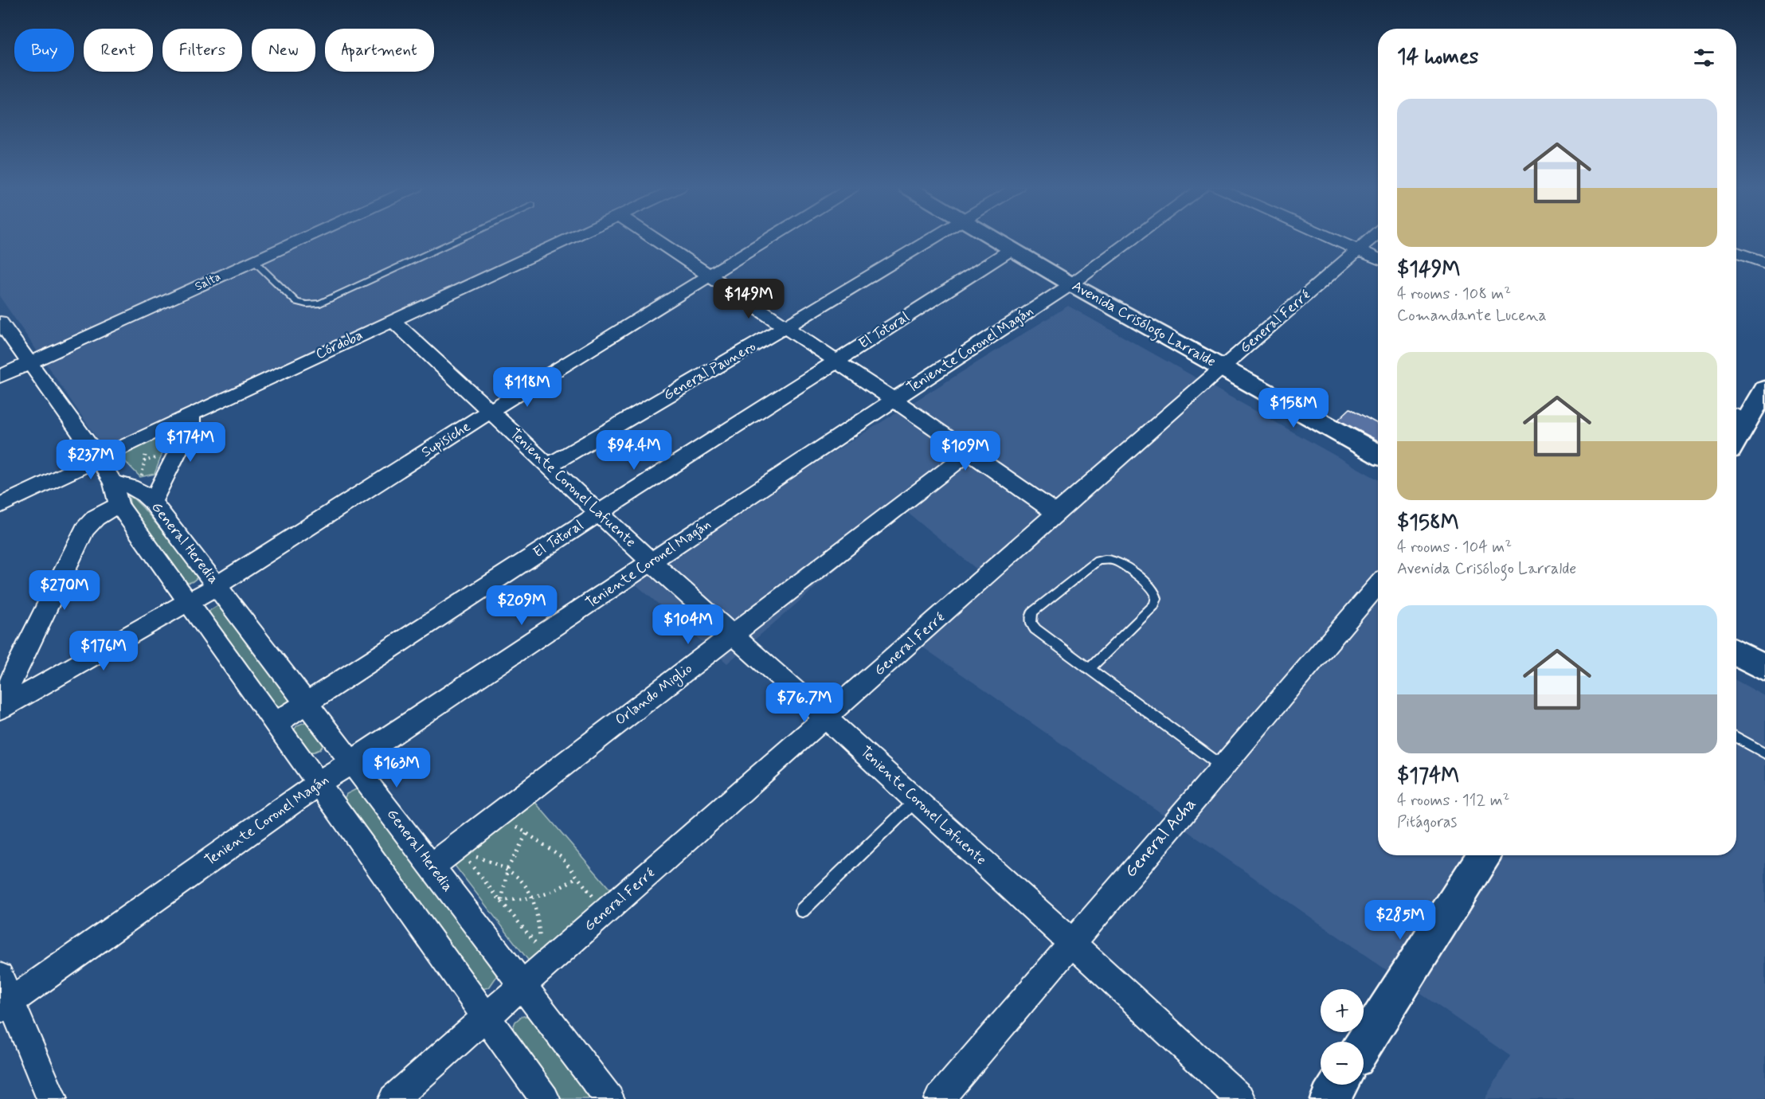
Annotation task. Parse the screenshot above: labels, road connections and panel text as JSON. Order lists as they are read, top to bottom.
{
  "streets": {
    "main road": ["Avenida Crisólogo Larralde"],
    "street": [
      "Salta",
      "General Ferré",
      "El Totoral",
      "Córdoba",
      "Teniente Coronel Magán",
      "General Paunero",
      "Supisiche",
      "Teniente Coronel Lafuente",
      "General Heredia",
      "Orlando Miglio",
      "General Acha"
    ]
  },
  "crossings": [
    ["Salta", "General Heredia"],
    ["General Ferré", "Avenida Crisólogo Larralde"],
    ["General Ferré", "Teniente Coronel Lafuente"],
    ["General Ferré", "General Heredia"],
    ["Avenida Crisólogo Larralde", "El Totoral"],
    ["Avenida Crisólogo Larralde", "Teniente Coronel Magán"],
    ["El Totoral", "Teniente Coronel Lafuente"],
    ["El Totoral", "General Heredia"],
    ["Córdoba", "Teniente Coronel Lafuente"],
    ["Córdoba", "General Heredia"],
    ["Teniente Coronel Magán", "Teniente Coronel Lafuente"],
    ["Teniente Coronel Magán", "General Heredia"],
    ["General Paunero", "Teniente Coronel Lafuente"],
    ["Supisiche", "Teniente Coronel Lafuente"],
    ["Supisiche", "General Heredia"],
    ["Teniente Coronel Lafuente", "Orlando Miglio"],
    ["Teniente Coronel Lafuente", "General Acha"],
    ["General Heredia", "Orlando Miglio"]
  ],
  "page": {
    "chip": [
      "Buy",
      "Rent",
      "Filters",
      "New",
      "Apartment"
    ],
    "heading": "14 homes",
    "list": [
      {
        "name": "$149M",
        "note": "4 rooms · 108 m² · Comandante Lucena"
      },
      {
        "name": "$158M",
        "note": "4 rooms · 104 m² · Avenida Crisólogo Larralde"
      },
      {
        "name": "$174M",
        "note": "4 rooms · 112 m² · Pitágoras"
      }
    ],
    "price": [
      "$149M",
      "$118M",
      "$158M",
      "$174M",
      "$94.4M",
      "$109M",
      "$237M",
      "$270M",
      "$209M",
      "$104M",
      "$176M",
      "$76.7M",
      "$163M",
      "$285M"
    ],
    "map_buttons": ["+", "−"]
  }
}
